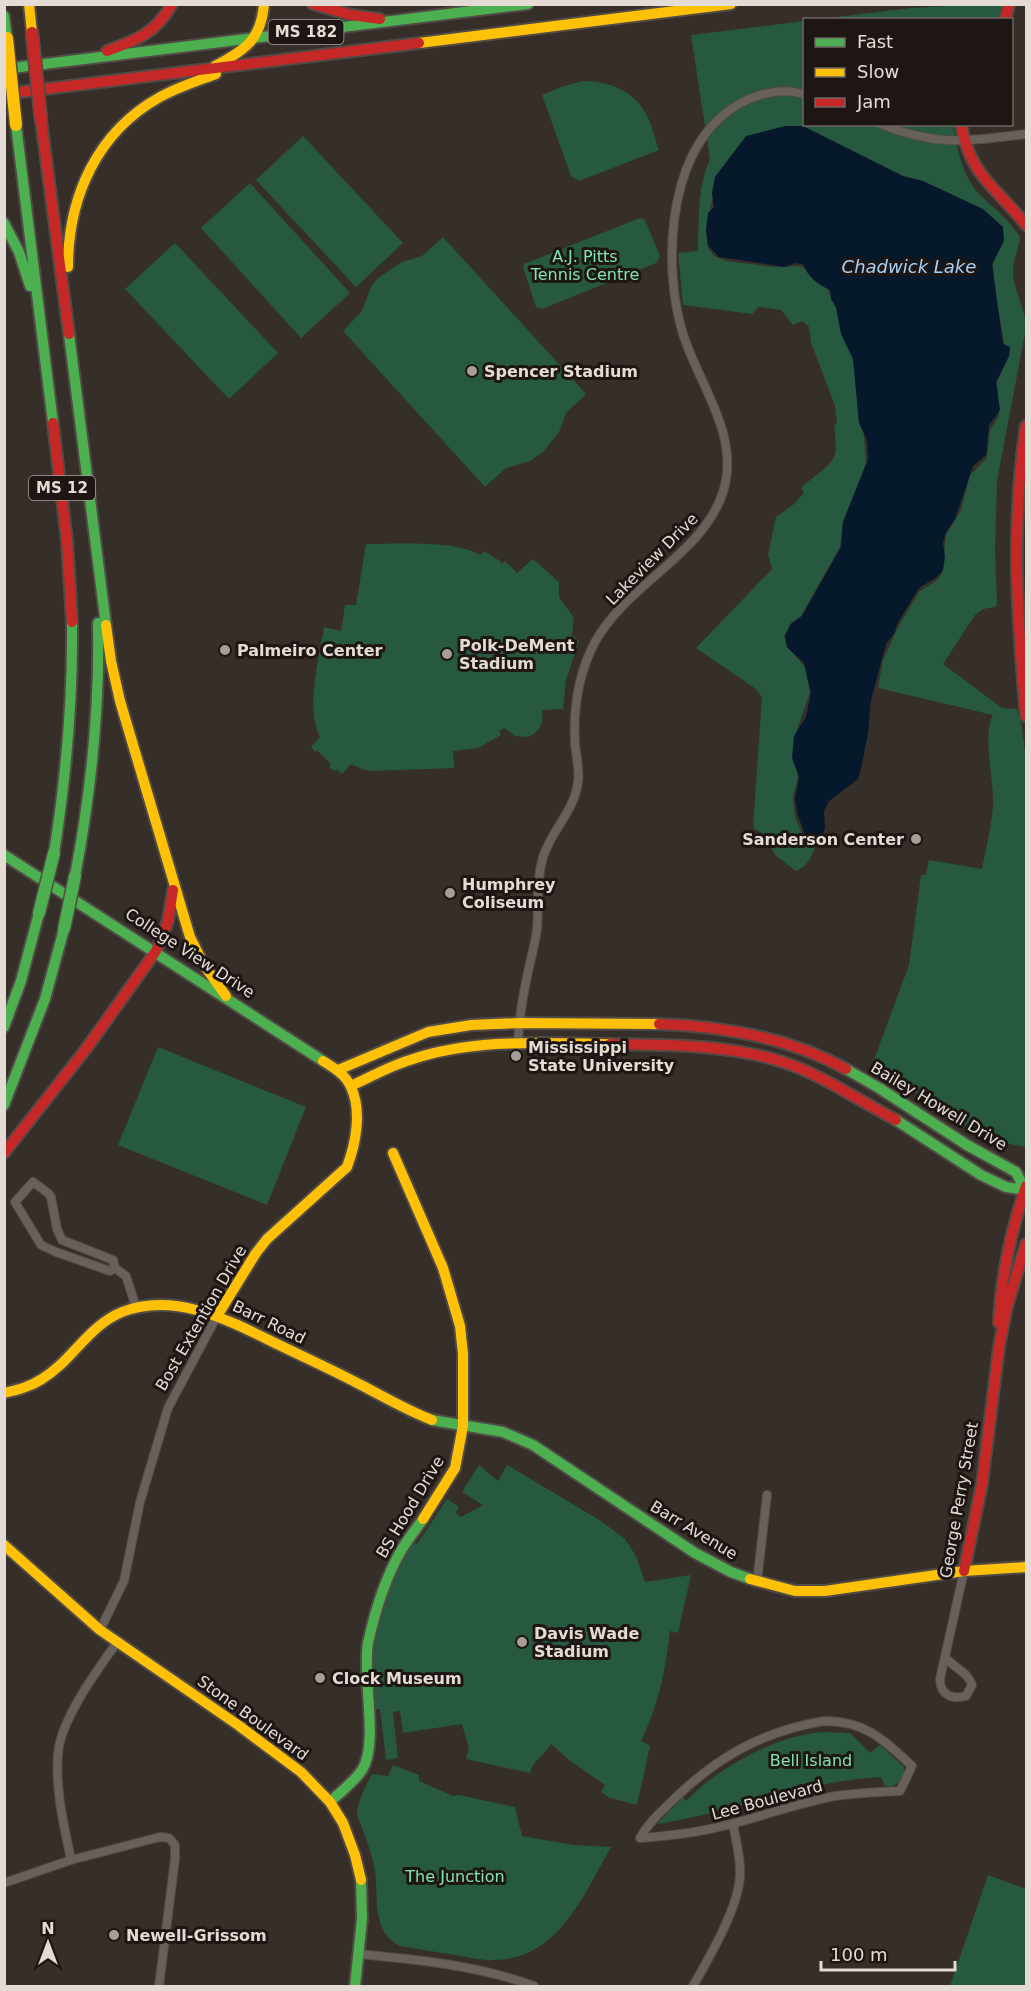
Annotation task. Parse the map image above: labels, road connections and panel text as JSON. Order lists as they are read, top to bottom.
{
  "streets": {
    "street": [
      "MS 182",
      "MS 12",
      "Lakeview Drive",
      "College View Drive",
      "Bailey Howell Drive",
      "Bost Extention Drive",
      "Barr Road",
      "George Perry Street",
      "BS Hood Drive",
      "Barr Avenue",
      "Stone Boulevard",
      "Lee Boulevard"
    ]
  },
  "crossings": [
    ["Lakeview Drive", "Bailey Howell Drive"],
    ["College View Drive", "Bailey Howell Drive"],
    ["College View Drive", "Bost Extention Drive"],
    ["Bailey Howell Drive", "George Perry Street"],
    ["Bost Extention Drive", "Barr Road"],
    ["Bost Extention Drive", "Stone Boulevard"],
    ["Barr Road", "BS Hood Drive"],
    ["Barr Road", "Barr Avenue"],
    ["George Perry Street", "Barr Avenue"],
    ["BS Hood Drive", "Barr Avenue"],
    ["BS Hood Drive", "Stone Boulevard"]
  ],
  "water": ["Chadwick Lake"],
  "parks": ["A.J. Pitts Tennis Centre", "Bell Island", "The Junction"],
  "places": [
    "Spencer Stadium",
    "Palmeiro Center",
    "Polk-DeMent Stadium",
    "Sanderson Center",
    "Humphrey Coliseum",
    "Mississippi State University",
    "Davis Wade Stadium",
    "Clock Museum",
    "Newell-Grissom"
  ],
  "legend": ["Fast", "Slow", "Jam"],
  "scale_bar": "100 m",
  "north": "top"
}
